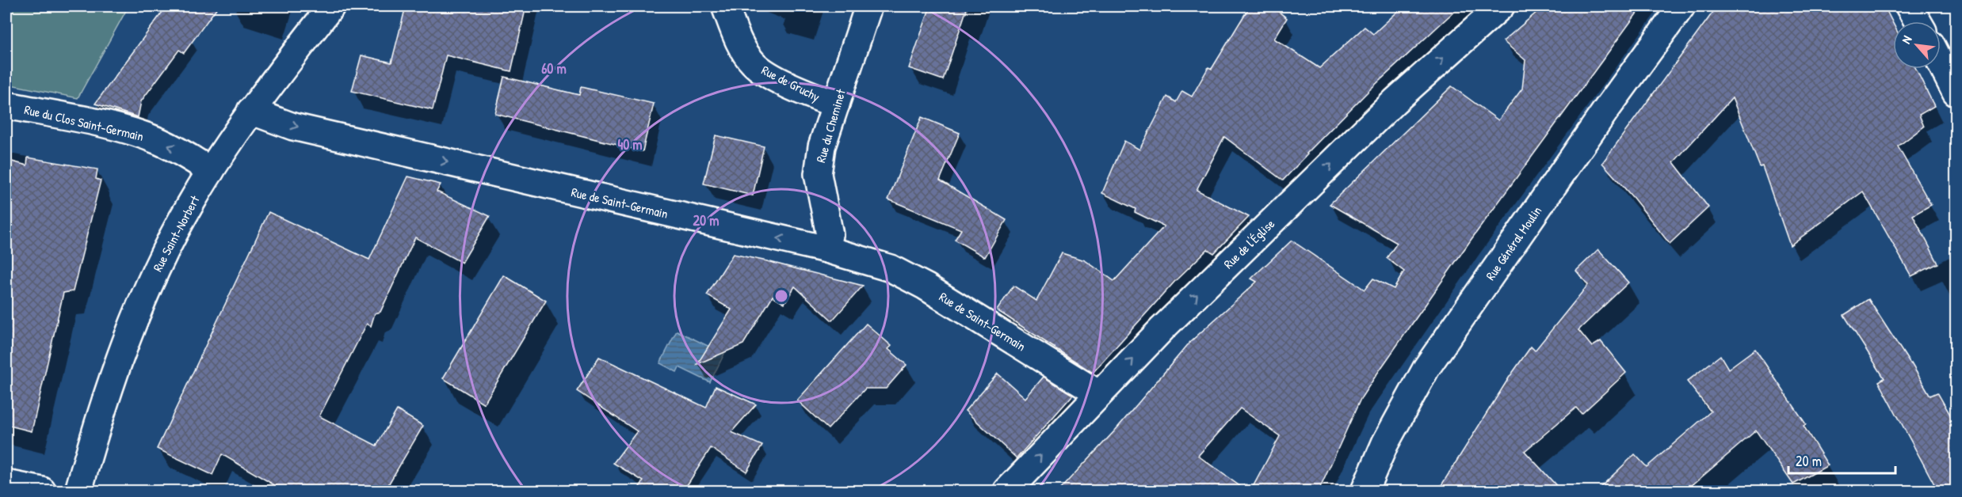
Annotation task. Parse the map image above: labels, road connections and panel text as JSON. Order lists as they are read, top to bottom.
{
  "streets": {
    "street": [
      "Rue de Gruchy",
      "Rue du Clos Saint-Germain",
      "Rue du Cheminet",
      "Rue de Saint-Germain",
      "Rue Saint-Norbert",
      "Rue Général Moulin",
      "Rue de l'Église"
    ]
  },
  "crossings": [
    ["Rue de Gruchy", "Rue du Cheminet"],
    ["Rue du Clos Saint-Germain", "Rue Saint-Norbert"],
    ["Rue du Cheminet", "Rue de Saint-Germain"],
    ["Rue de Saint-Germain", "Rue Saint-Norbert"],
    ["Rue de Saint-Germain", "Rue de l'Église"]
  ],
  "one_way": ["Rue du Clos Saint-Germain", "Rue de l'Église"],
  "scale_bar": "20 m",
  "north": "top left",
  "rings": ["60 m", "40 m", "20 m"]
}
